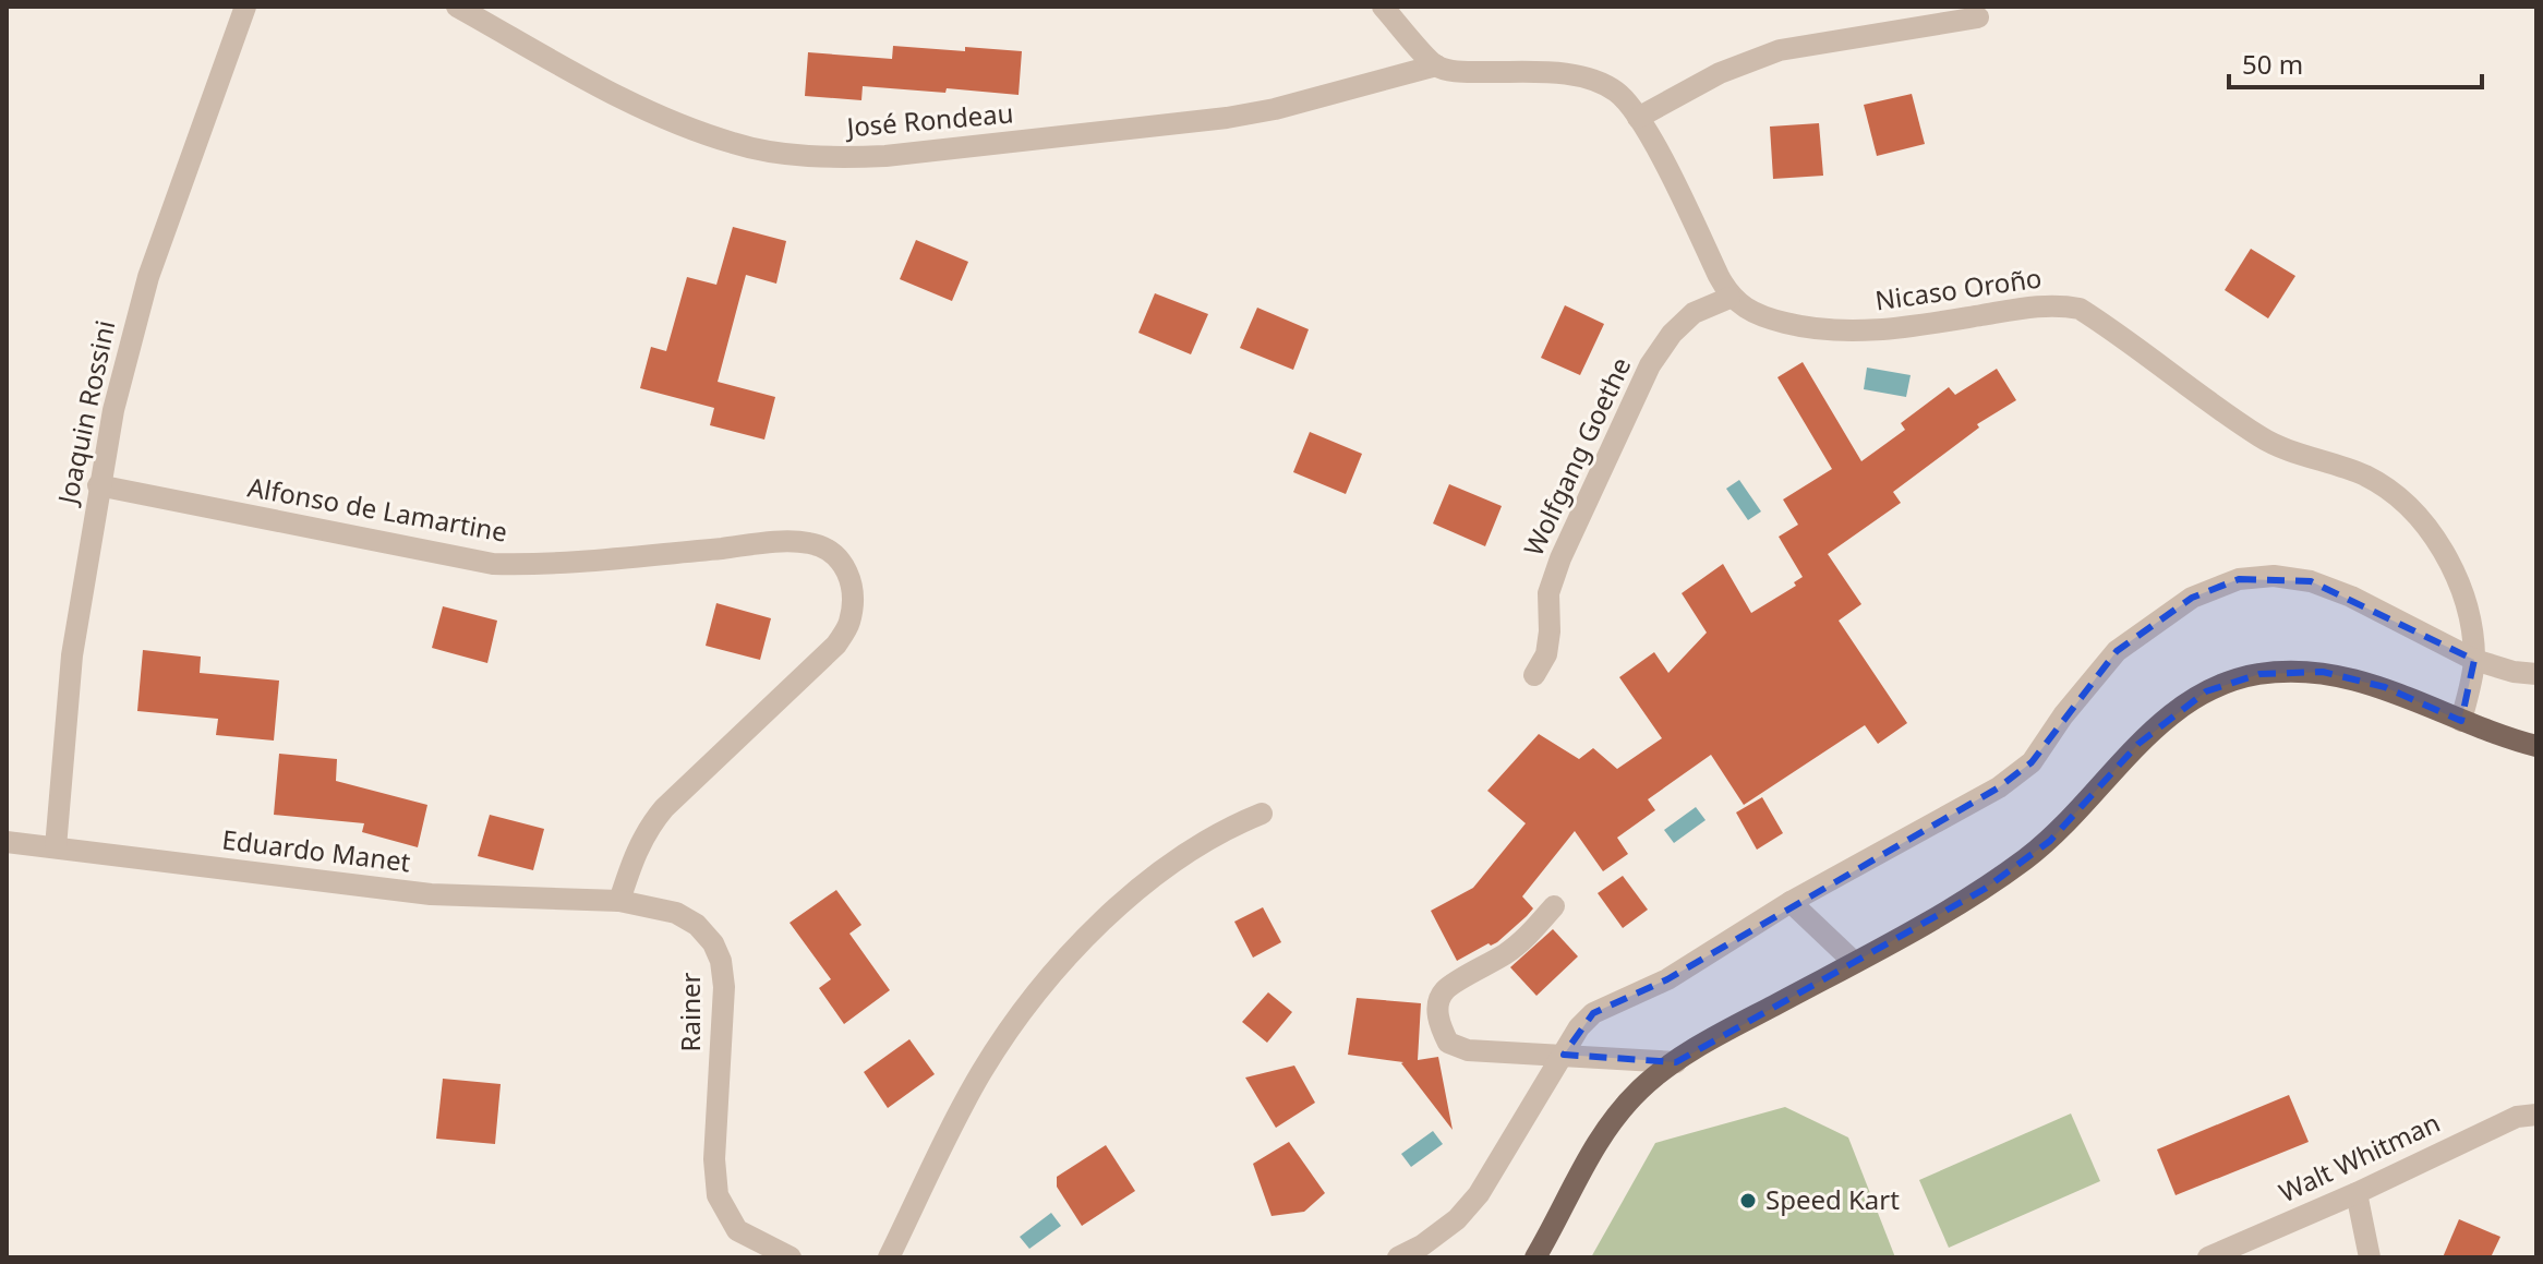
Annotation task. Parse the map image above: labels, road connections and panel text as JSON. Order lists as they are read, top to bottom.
{
  "streets": {
    "street": [
      "José Rondeau",
      "Nicaso Oroño",
      "Joaquin Rossini",
      "Wolfgang Goethe",
      "Alfonso de Lamartine",
      "Eduardo Manet",
      "Rainer",
      "Walt Whitman"
    ]
  },
  "crossings": [
    ["Nicaso Oroño", "Wolfgang Goethe"],
    ["Joaquin Rossini", "Alfonso de Lamartine"],
    ["Joaquin Rossini", "Eduardo Manet"],
    ["Alfonso de Lamartine", "Eduardo Manet"],
    ["Alfonso de Lamartine", "Rainer"],
    ["Eduardo Manet", "Rainer"]
  ],
  "places": ["Speed Kart"],
  "scale_bar": "50 m"
}
